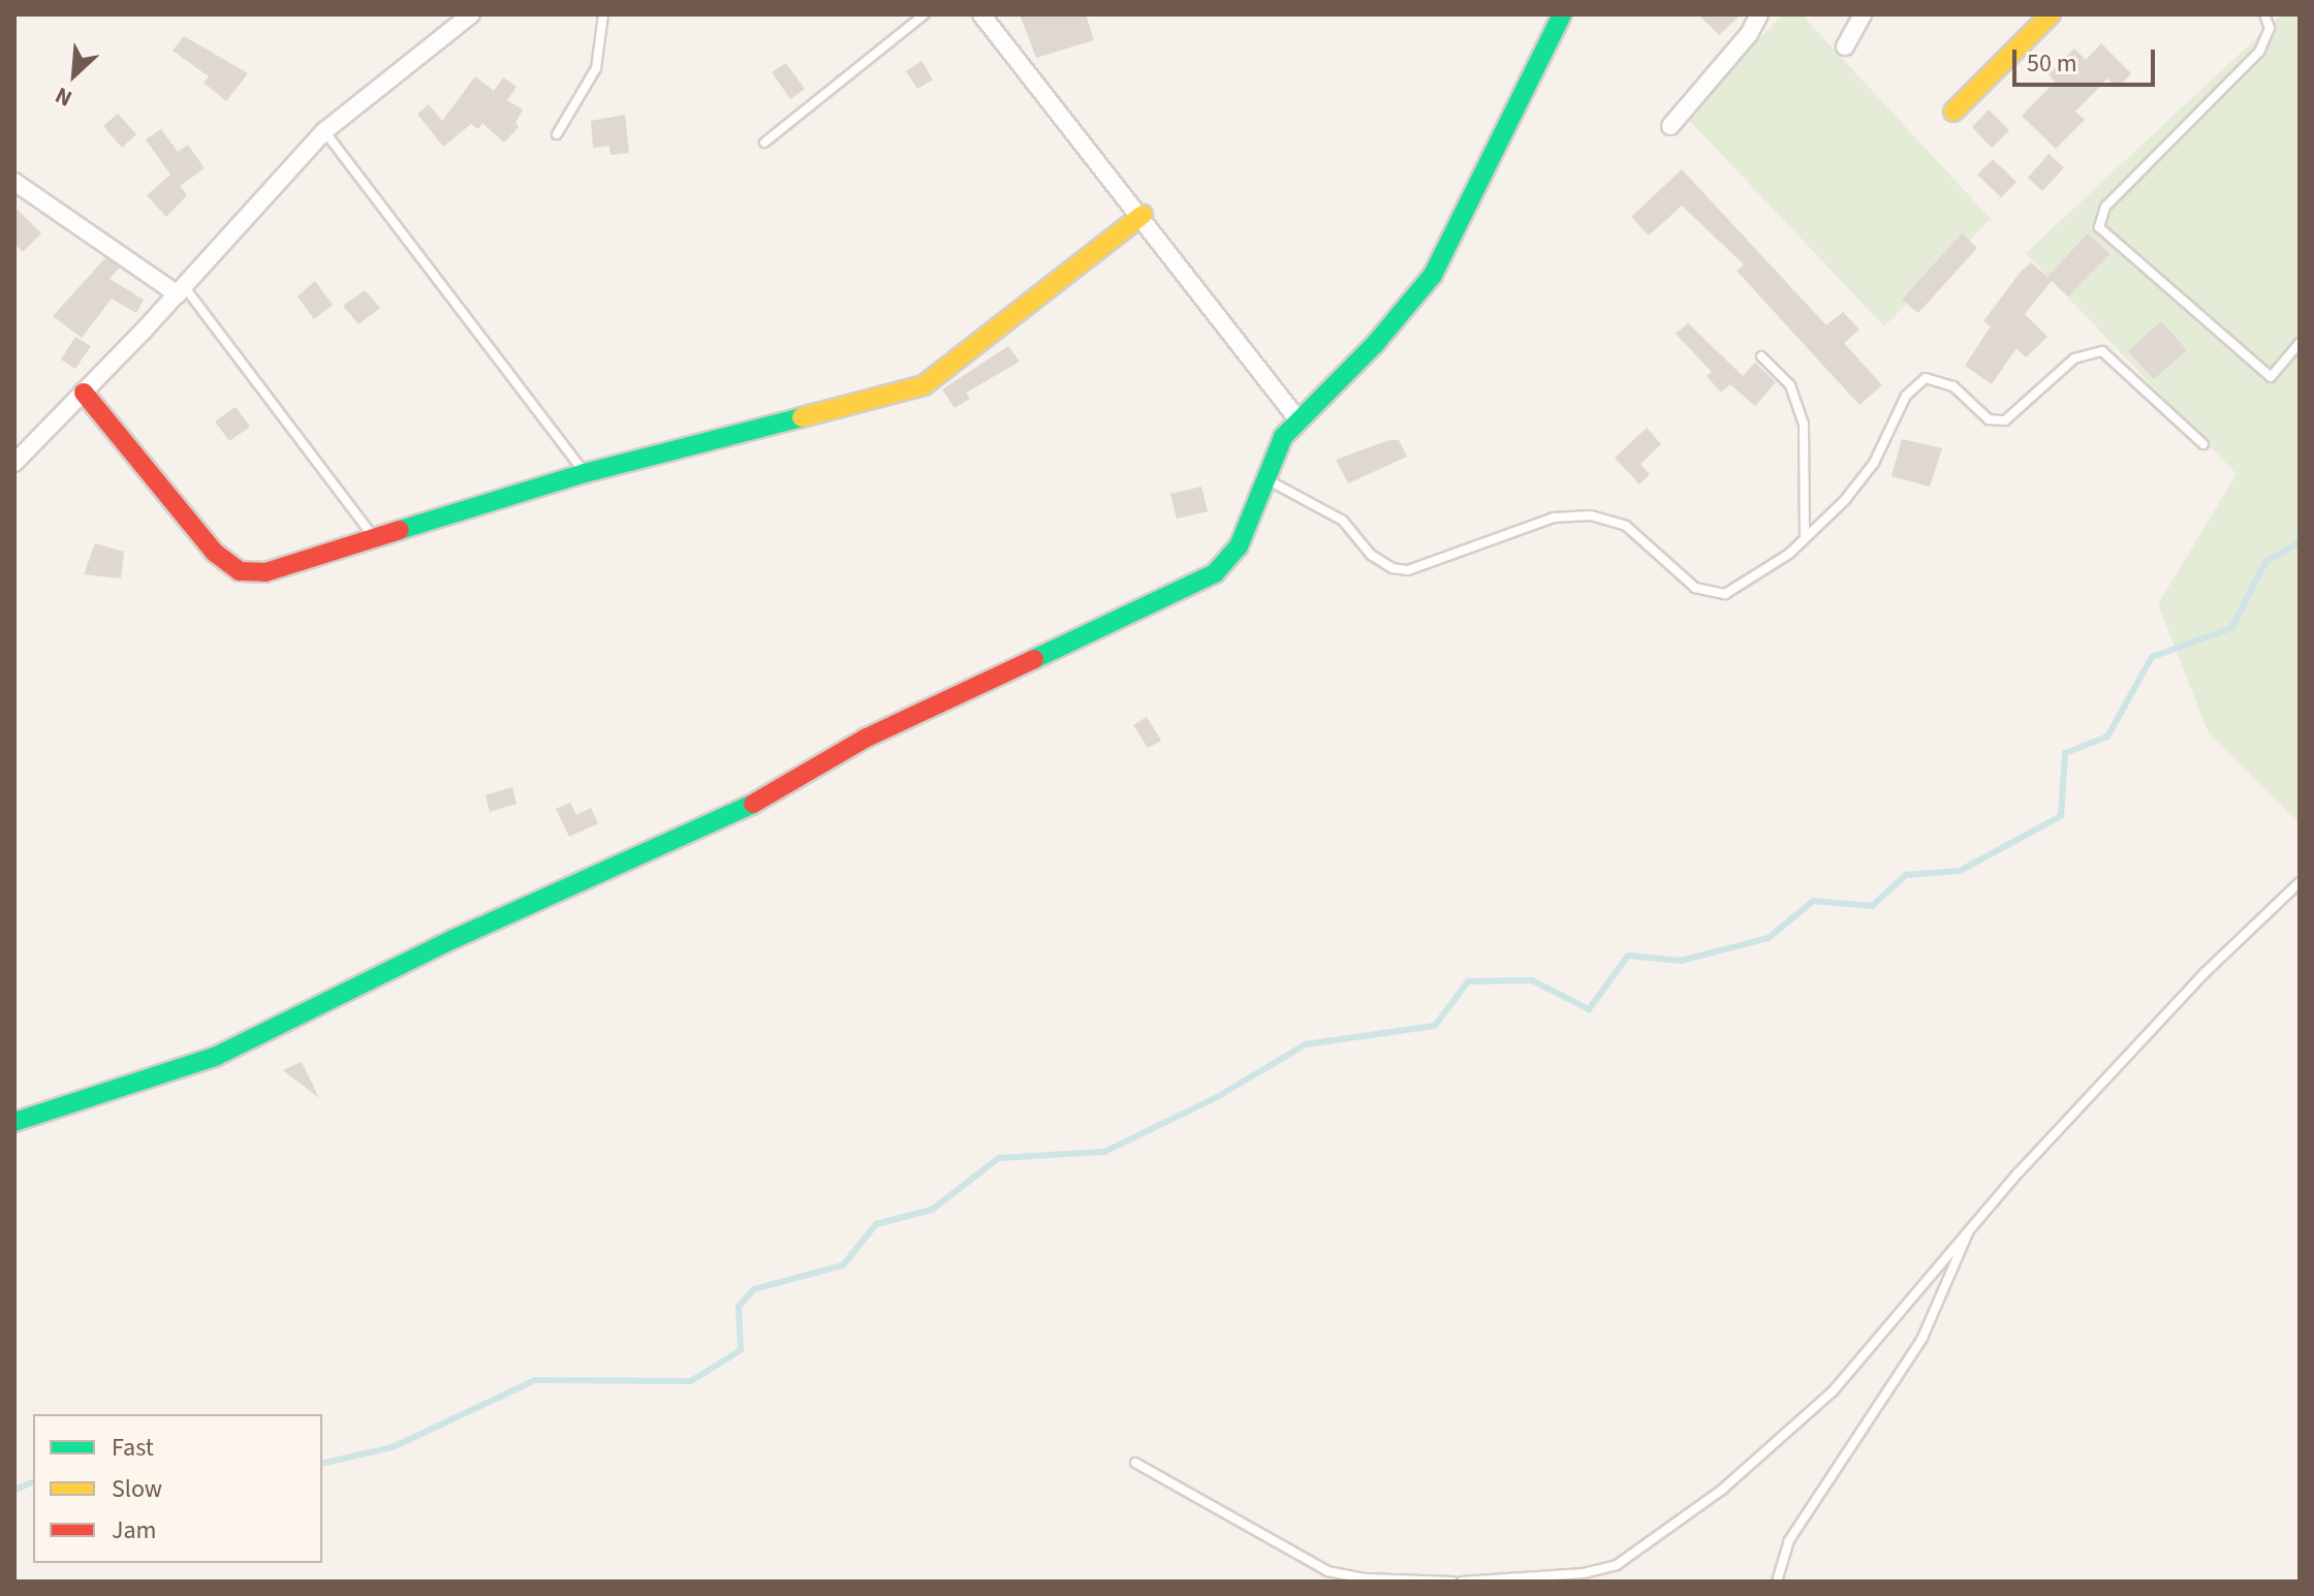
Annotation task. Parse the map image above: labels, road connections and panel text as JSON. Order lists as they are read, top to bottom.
{
  "legend": ["Fast", "Slow", "Jam"],
  "scale_bar": "50 m",
  "north": "bottom left"
}
